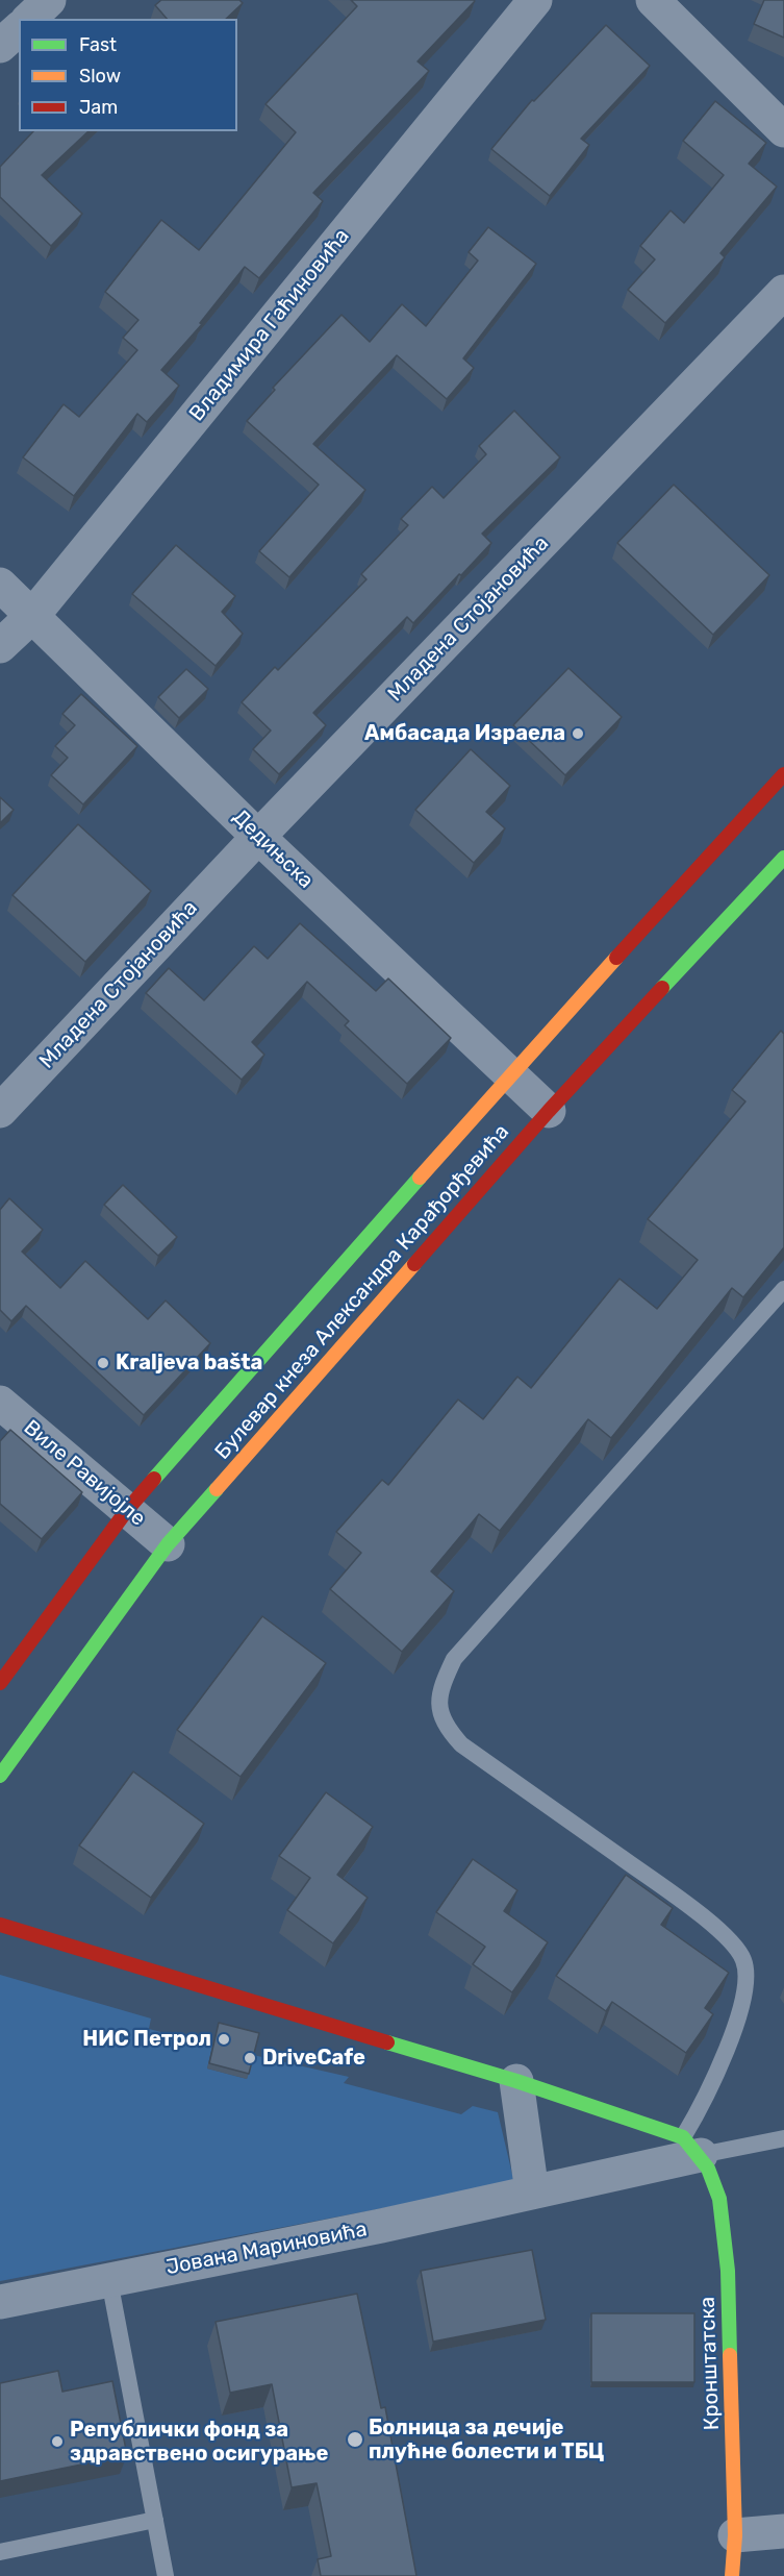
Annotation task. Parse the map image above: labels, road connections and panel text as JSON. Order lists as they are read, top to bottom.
{
  "streets": {
    "street": [
      "Владимира Гаћиновића",
      "Младена Стојановића",
      "Дедињска",
      "Булевар кнеза Александра Карађорђевића",
      "Виле Равијојле",
      "Јована Мариновића",
      "Кронштатска"
    ]
  },
  "crossings": [
    ["Владимира Гаћиновића", "Дедињска"],
    ["Младена Стојановића", "Дедињска"],
    ["Дедињска", "Булевар кнеза Александра Карађорђевића"],
    ["Булевар кнеза Александра Карађорђевића", "Виле Равијојле"],
    ["Јована Мариновића", "Кронштатска"]
  ],
  "places": [
    "Амбасада Израела",
    "Kraljeva bašta",
    "НИС Петрол",
    "DriveCafe",
    "Болница за дечије плућне болести и ТБЦ",
    "Републички фонд за здравствено осигурање"
  ],
  "legend": ["Fast", "Slow", "Jam"]
}
